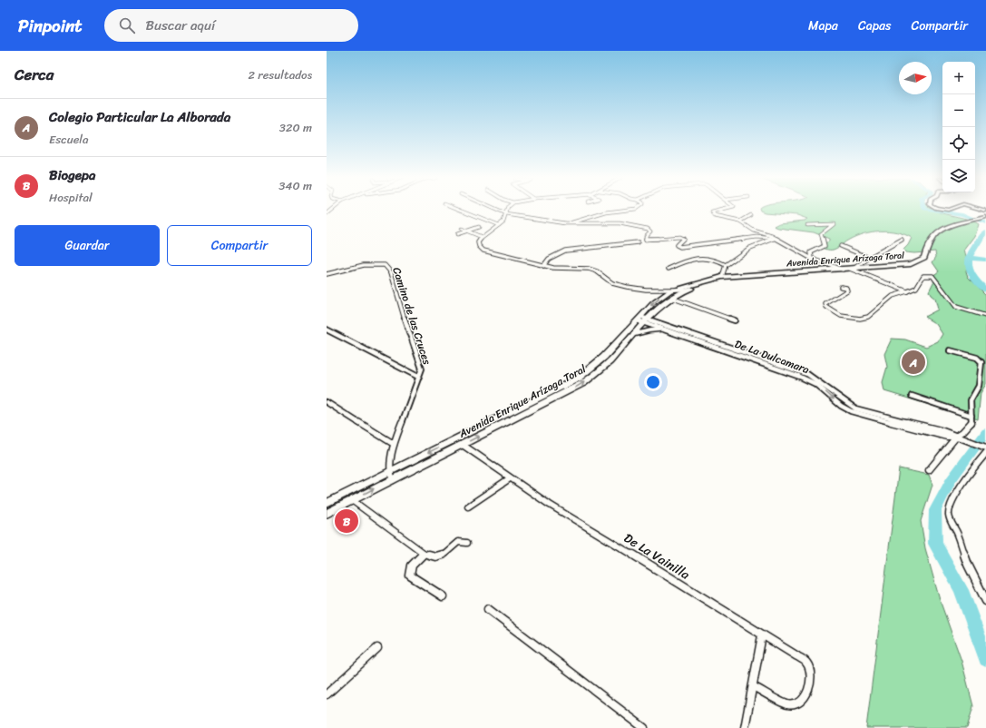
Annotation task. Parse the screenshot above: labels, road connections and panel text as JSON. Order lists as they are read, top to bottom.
{
  "streets": {
    "main road": ["Avenida Enrique Arízaga Toral"],
    "street": ["Camino de las Cruces", "De La Dulcamara", "De La Vainilla"]
  },
  "crossings": [
    ["Avenida Enrique Arízaga Toral", "Camino de las Cruces"],
    ["Avenida Enrique Arízaga Toral", "De La Dulcamara"],
    ["Avenida Enrique Arízaga Toral", "De La Vainilla"]
  ],
  "north": "right",
  "page": {
    "header": "Pinpoint",
    "search": "Buscar aquí",
    "nav": ["Mapa", "Capas", "Compartir"],
    "heading": ["Cerca", "2 resultados"],
    "map_buttons": ["+", "−"],
    "list": [
      {
        "mark": "A",
        "name": "Colegio Particular La Alborada",
        "note": "Escuela",
        "value": "320 m"
      },
      {
        "mark": "B",
        "name": "Biogepa",
        "note": "Hospital",
        "value": "340 m"
      }
    ],
    "buttons": ["Guardar", "Compartir"],
    "pins": ["A", "B"]
  }
}
